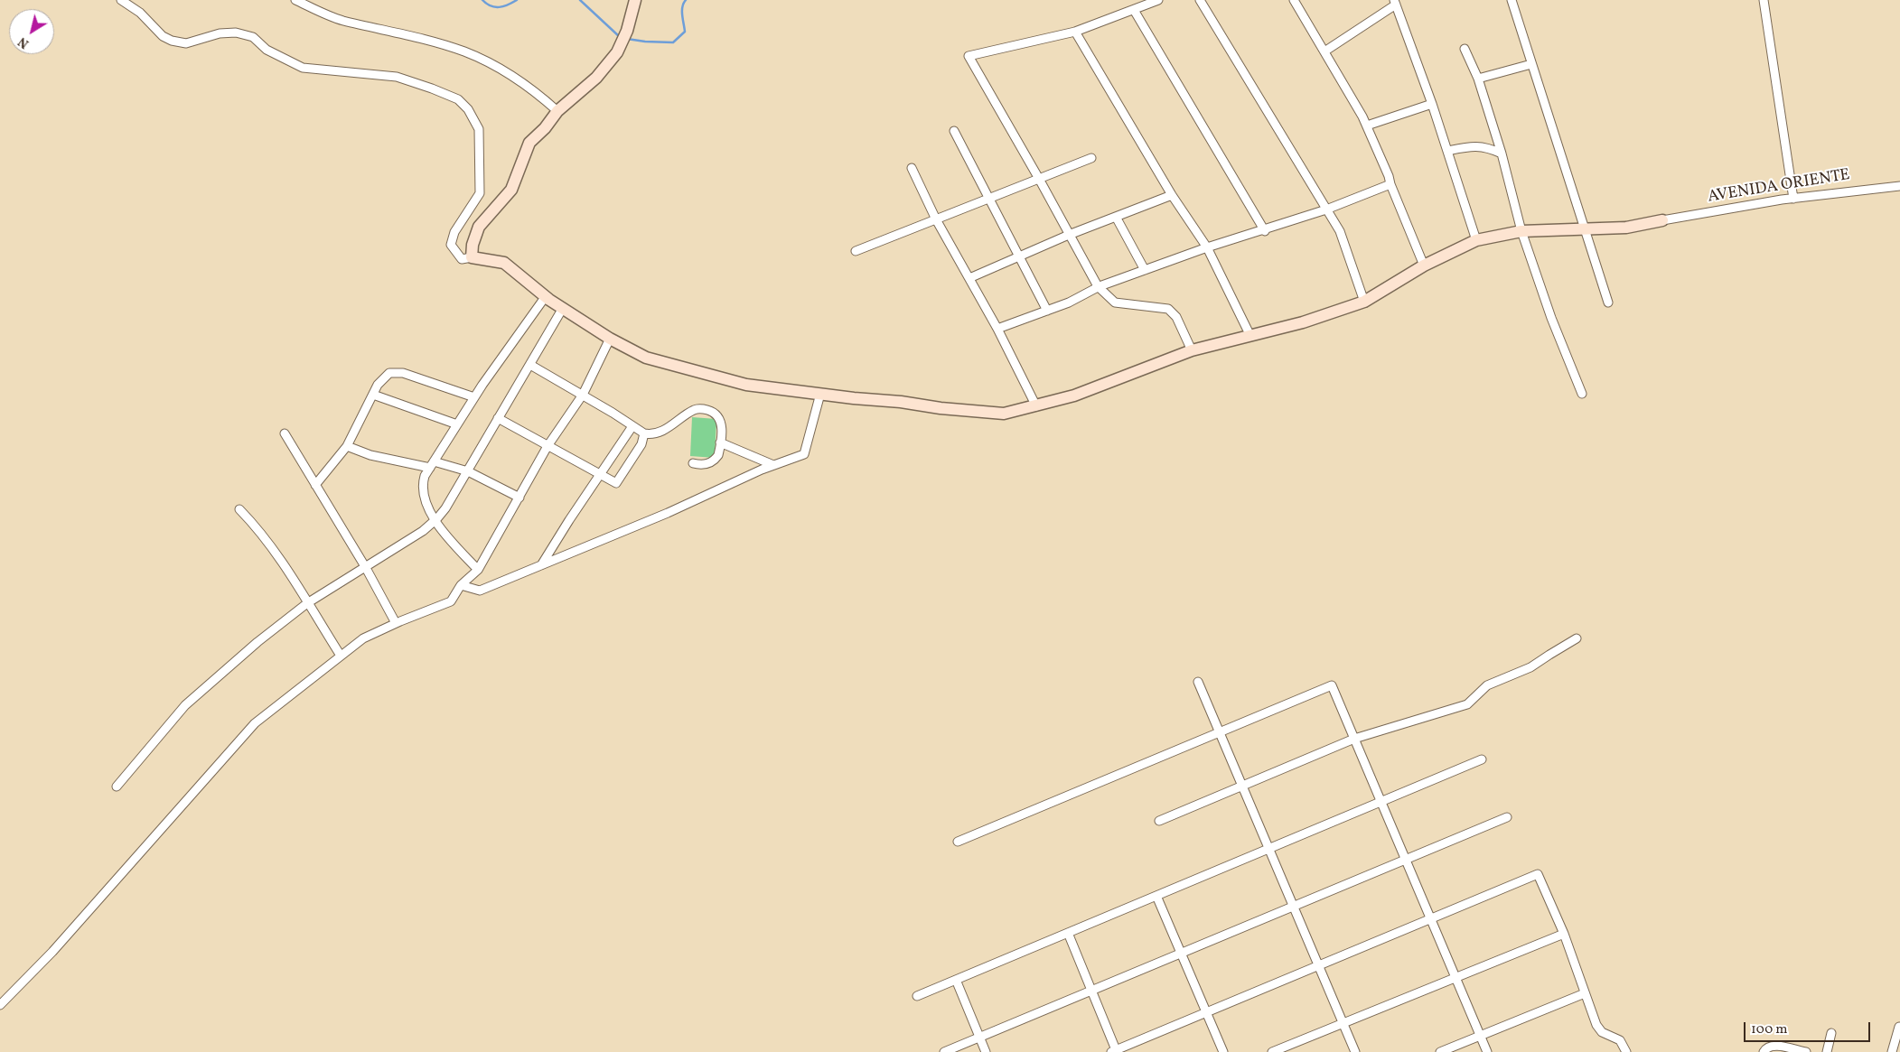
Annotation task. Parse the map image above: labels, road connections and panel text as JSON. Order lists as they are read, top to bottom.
{
  "streets": {
    "street": ["AVENIDA ORIENTE"]
  },
  "scale_bar": "100 m",
  "north": "bottom left"
}
